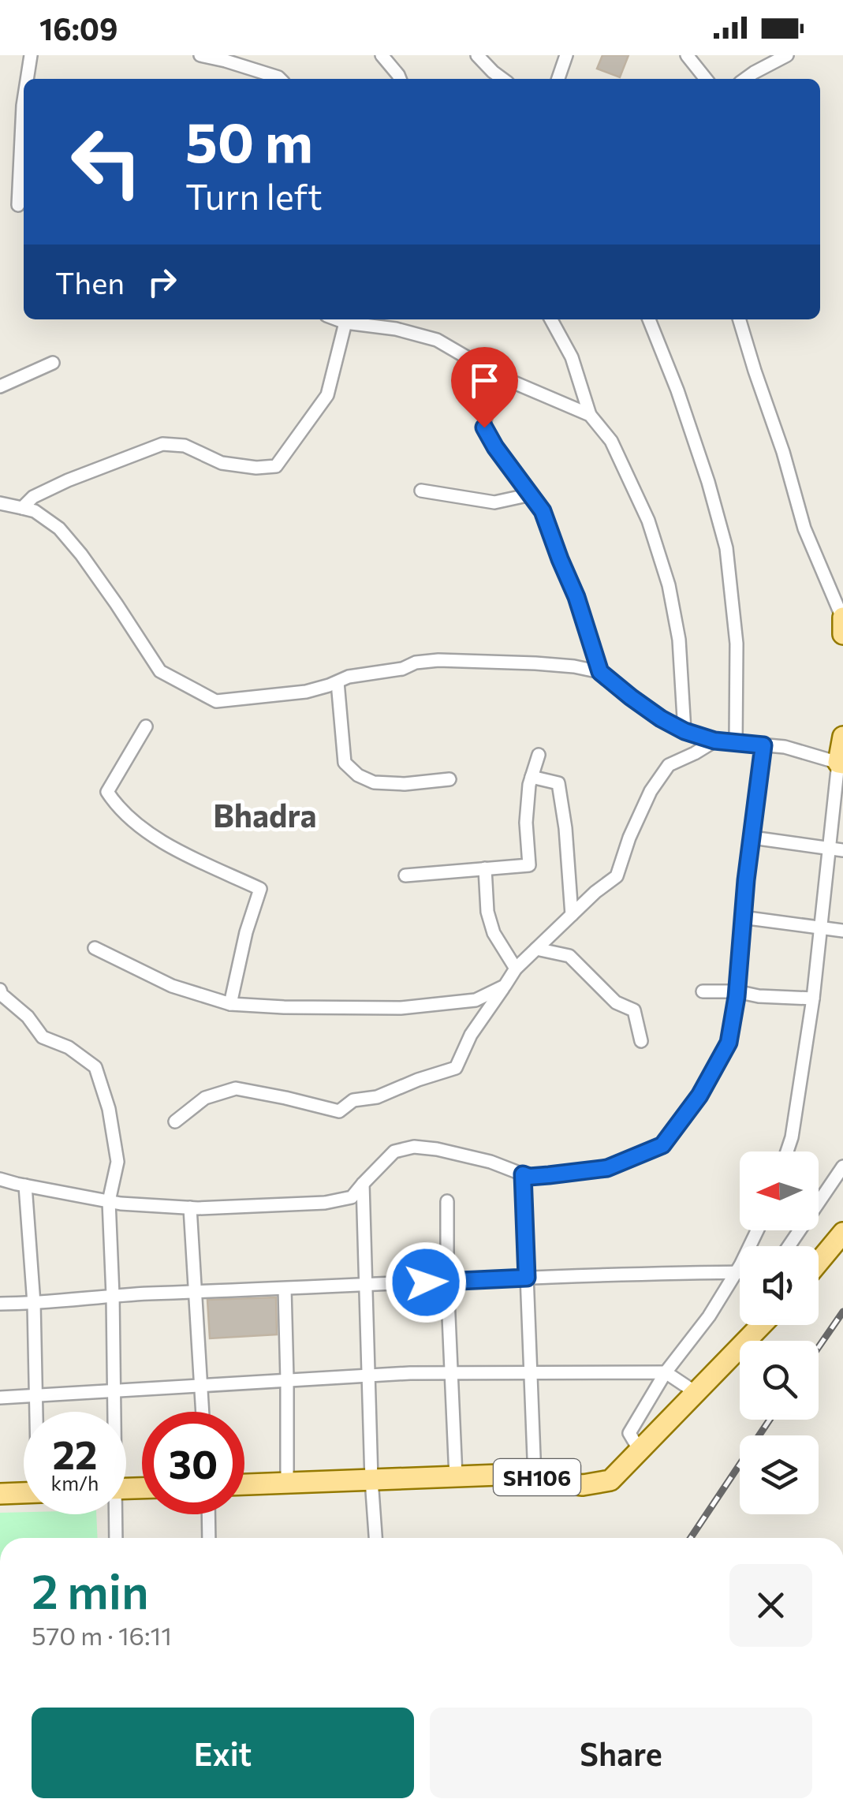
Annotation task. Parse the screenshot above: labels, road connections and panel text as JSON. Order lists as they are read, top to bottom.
{
  "streets": {
    "main road": ["SH106"]
  },
  "districts": ["Bhadra"],
  "north": "left",
  "page": {
    "status": "16:09",
    "turn": ["50 m", "Turn left"],
    "then": "Then",
    "speed": "22 km/h",
    "limit": "30",
    "heading": ["2 min", "570 m · 16:11"],
    "buttons": ["Exit", "Share"]
  }
}
